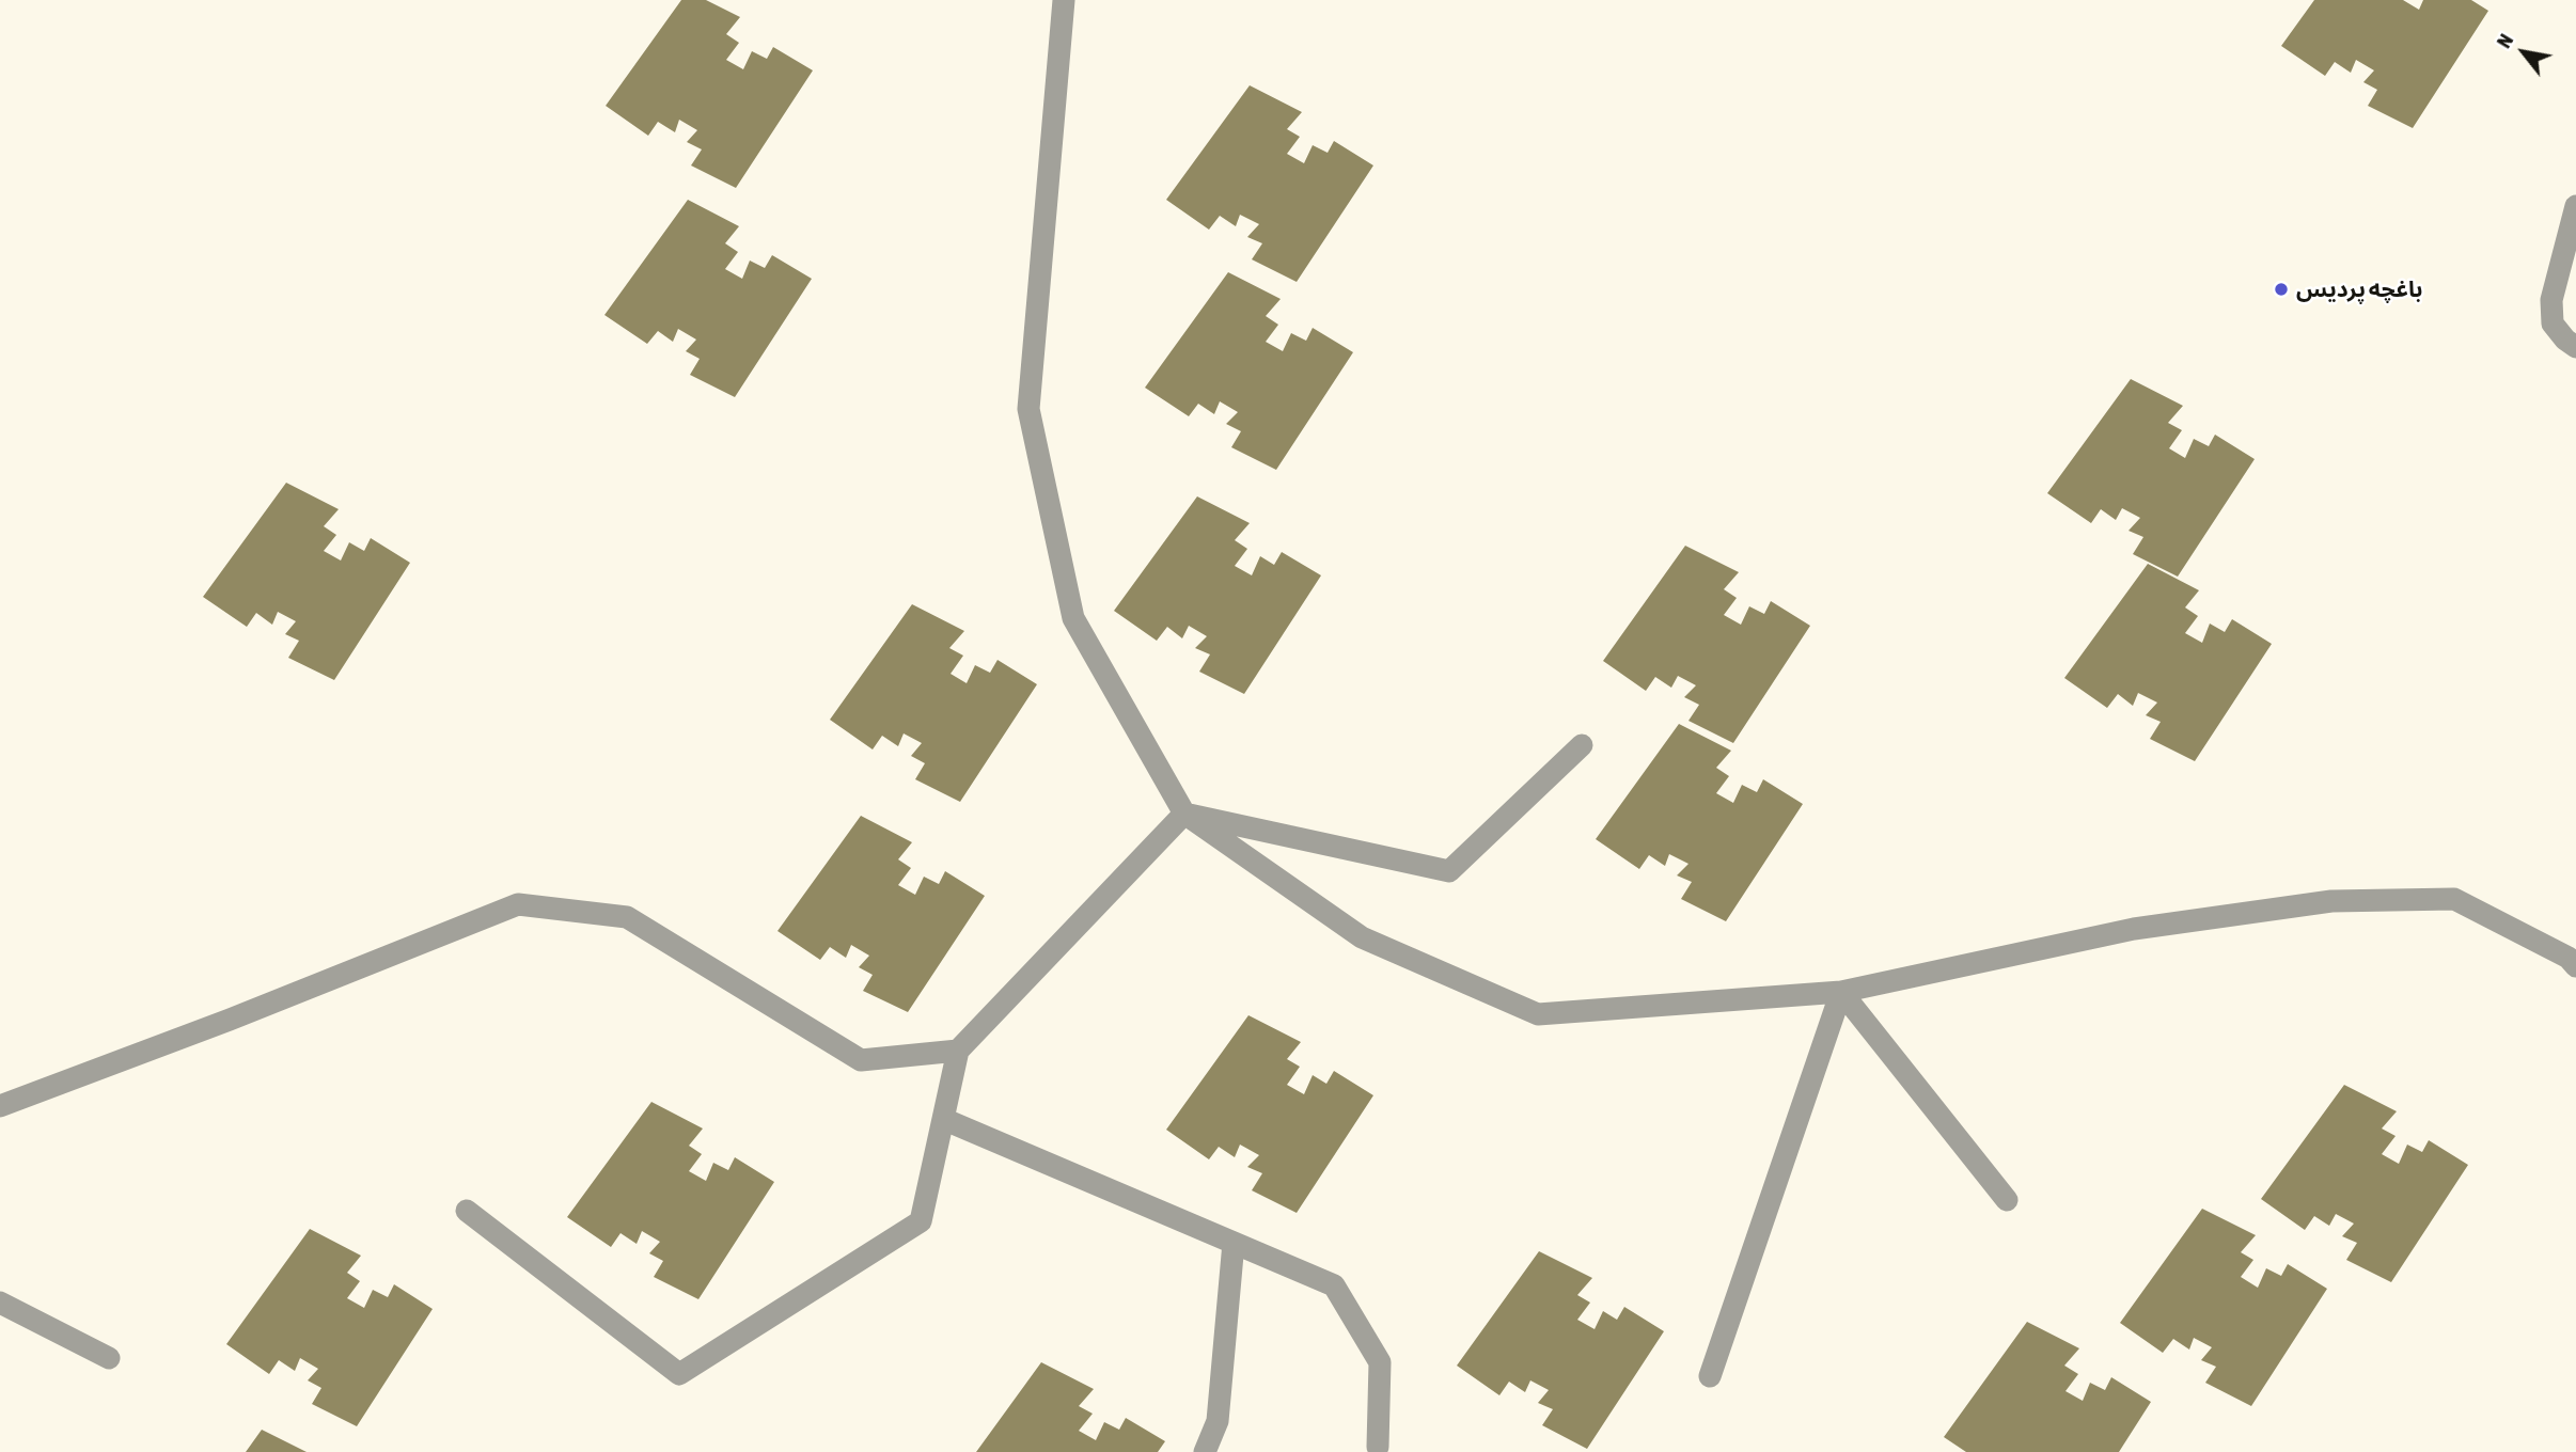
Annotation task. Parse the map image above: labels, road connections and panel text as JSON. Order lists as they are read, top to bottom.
{
  "places": ["باغچه پردیس"],
  "north": "top left"
}
